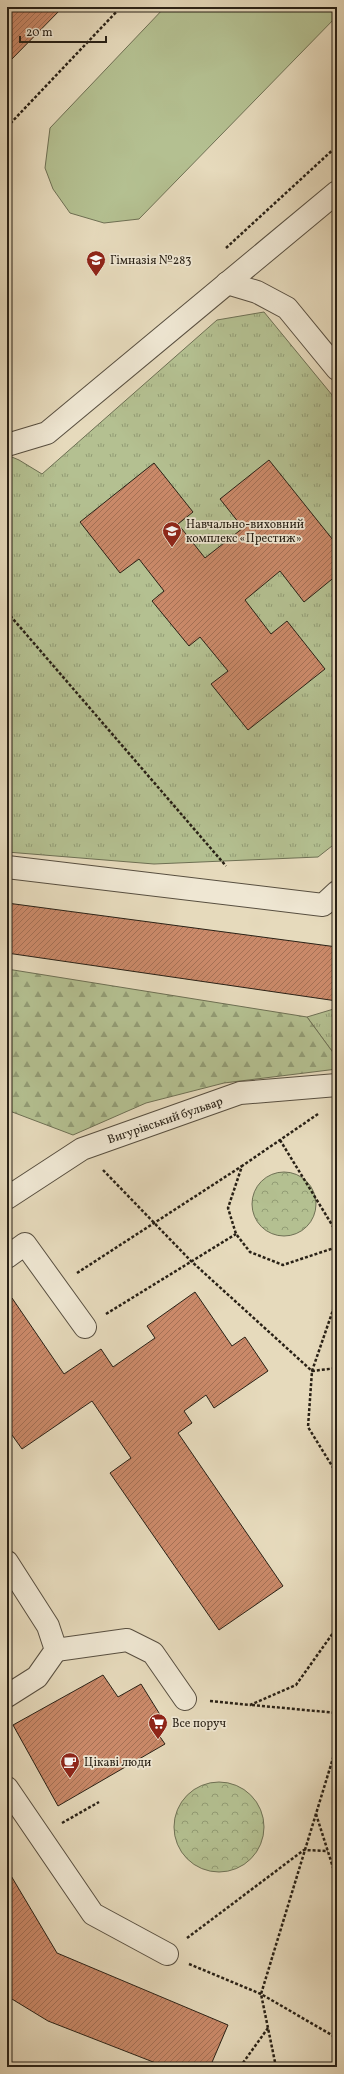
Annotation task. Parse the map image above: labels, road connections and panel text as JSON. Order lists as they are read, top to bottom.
{
  "streets": {
    "street": ["Вигурівський бульвар"]
  },
  "places": {
    "school or university": ["Гімназія №283", "Навчально-виховний комплекс «Престиж»"],
    "supermarket": ["Все поруч"],
    "cafe": ["Цікаві люди"]
  },
  "scale_bar": "20 m"
}
